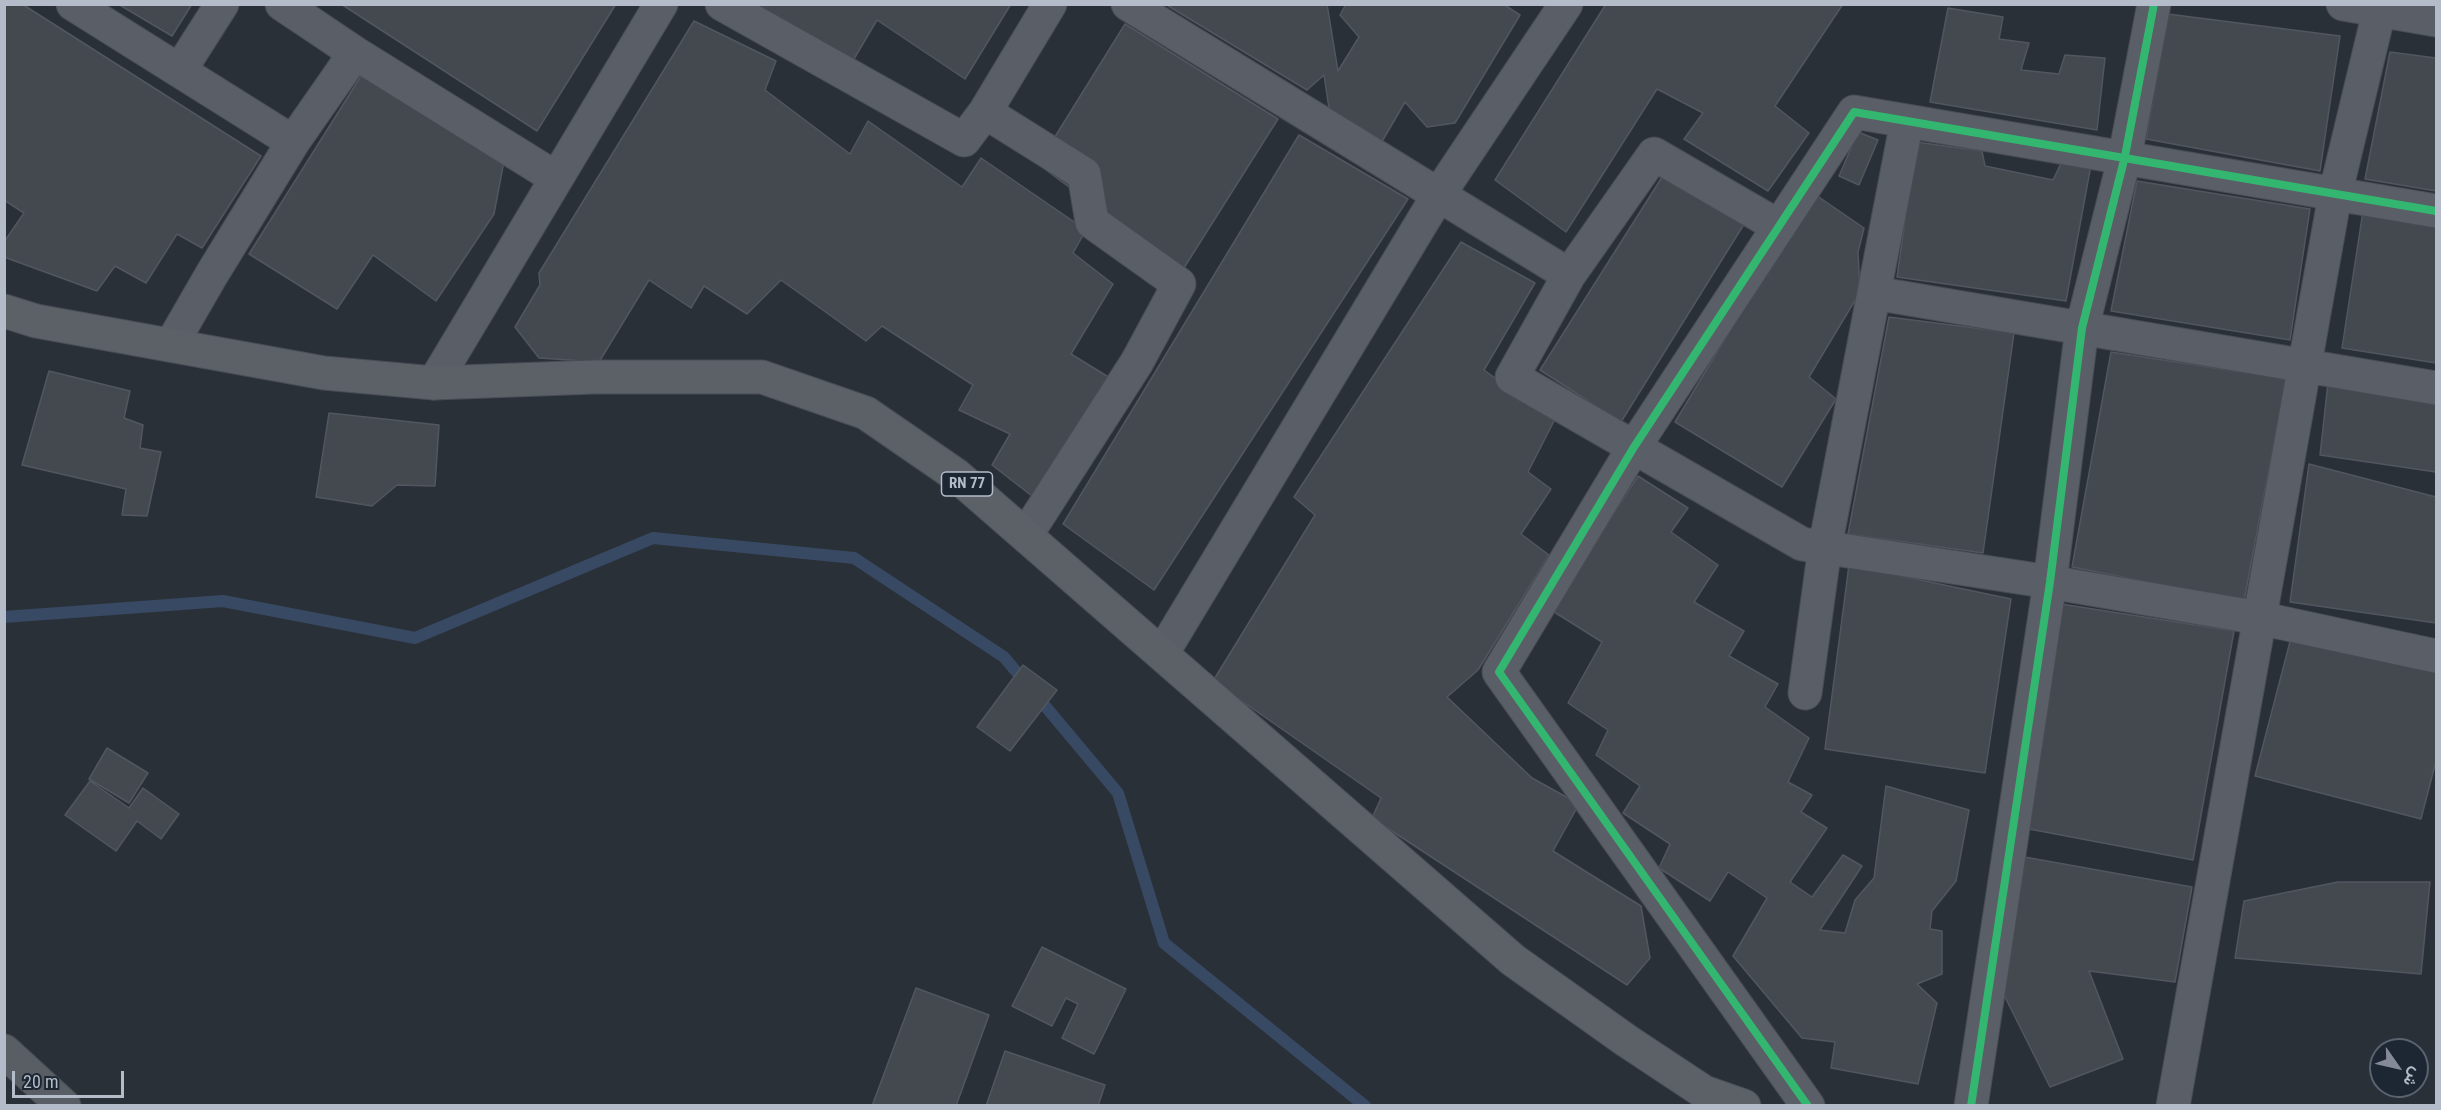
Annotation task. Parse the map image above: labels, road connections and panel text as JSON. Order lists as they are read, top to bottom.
{
  "streets": {
    "main road": ["RN 77"]
  },
  "scale_bar": "20 m",
  "north": "bottom right"
}
